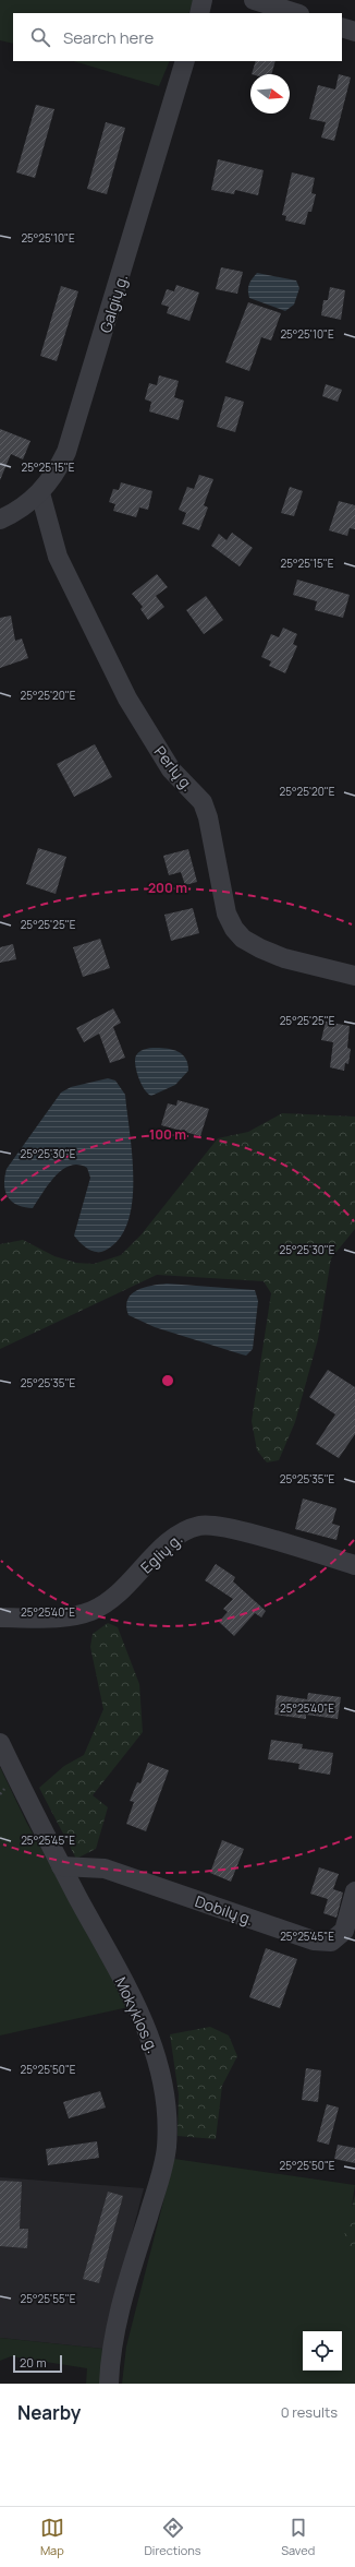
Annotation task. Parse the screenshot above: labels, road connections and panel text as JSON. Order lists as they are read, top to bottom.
{
  "streets": {
    "street": [
      "Galgių g.",
      "Perlų g.",
      "Eglių g.",
      "Dobilų g.",
      "Mokyklos g."
    ]
  },
  "crossings": [
    ["Galgių g.", "Perlų g."],
    ["Dobilų g.", "Mokyklos g."]
  ],
  "scale_bar": "20 m",
  "north": "right",
  "page": {
    "search": "Search here",
    "scale": "20 m",
    "heading": ["Nearby", "0 results"],
    "nav": ["Map", "Directions", "Saved"]
  },
  "coordinates": [
    "25°25'10\"E",
    "25°25'15\"E",
    "25°25'20\"E",
    "25°25'25\"E",
    "25°25'30\"E",
    "25°25'35\"E",
    "25°25'40\"E",
    "25°25'45\"E",
    "25°25'50\"E",
    "25°25'55\"E"
  ],
  "rings": ["200 m", "100 m"]
}
